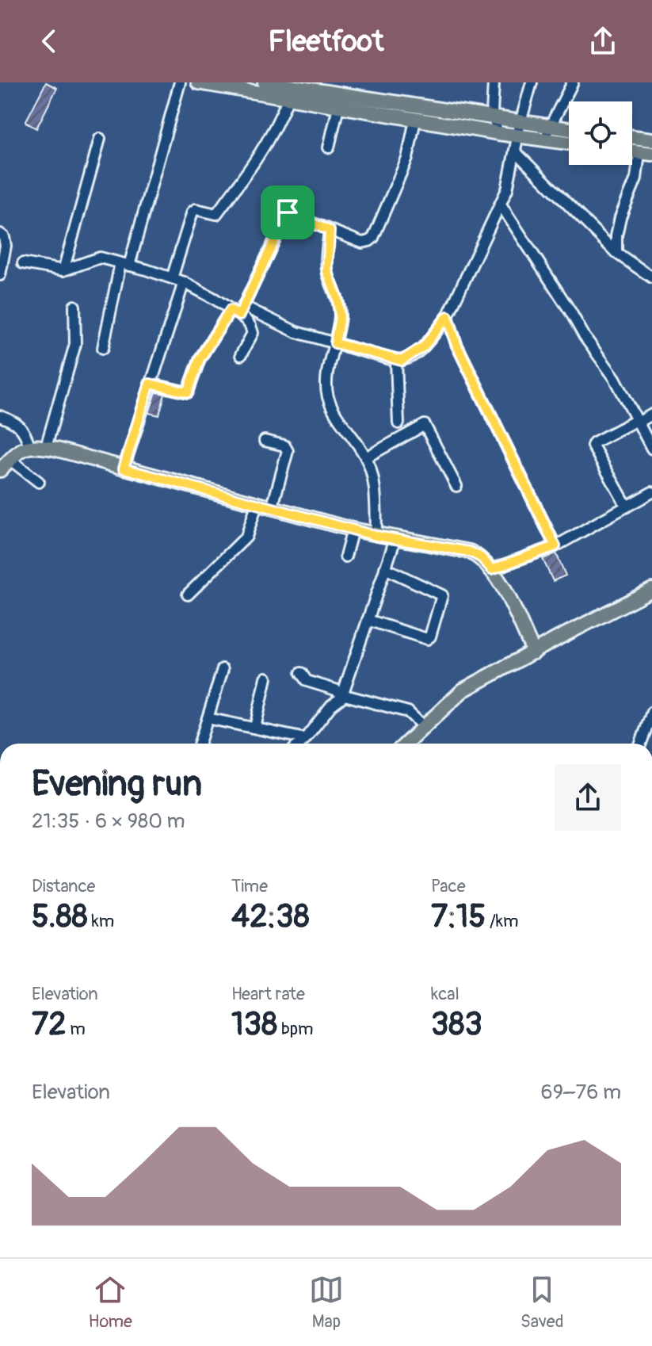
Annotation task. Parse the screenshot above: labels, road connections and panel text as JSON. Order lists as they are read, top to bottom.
{
  "page": {
    "header": "Fleetfoot",
    "heading": ["Evening run", "21:35 · 6 × 980 m"],
    "stats": [
      ["Distance", "5.88 km"],
      ["Time", "42:38"],
      ["Pace", "7:15 /km"],
      ["Elevation", "72 m"],
      ["Heart rate", "138 bpm"],
      ["kcal", "383"]
    ],
    "chart": ["Elevation", "69–76 m"],
    "tabs": ["Home", "Map", "Saved"]
  }
}
